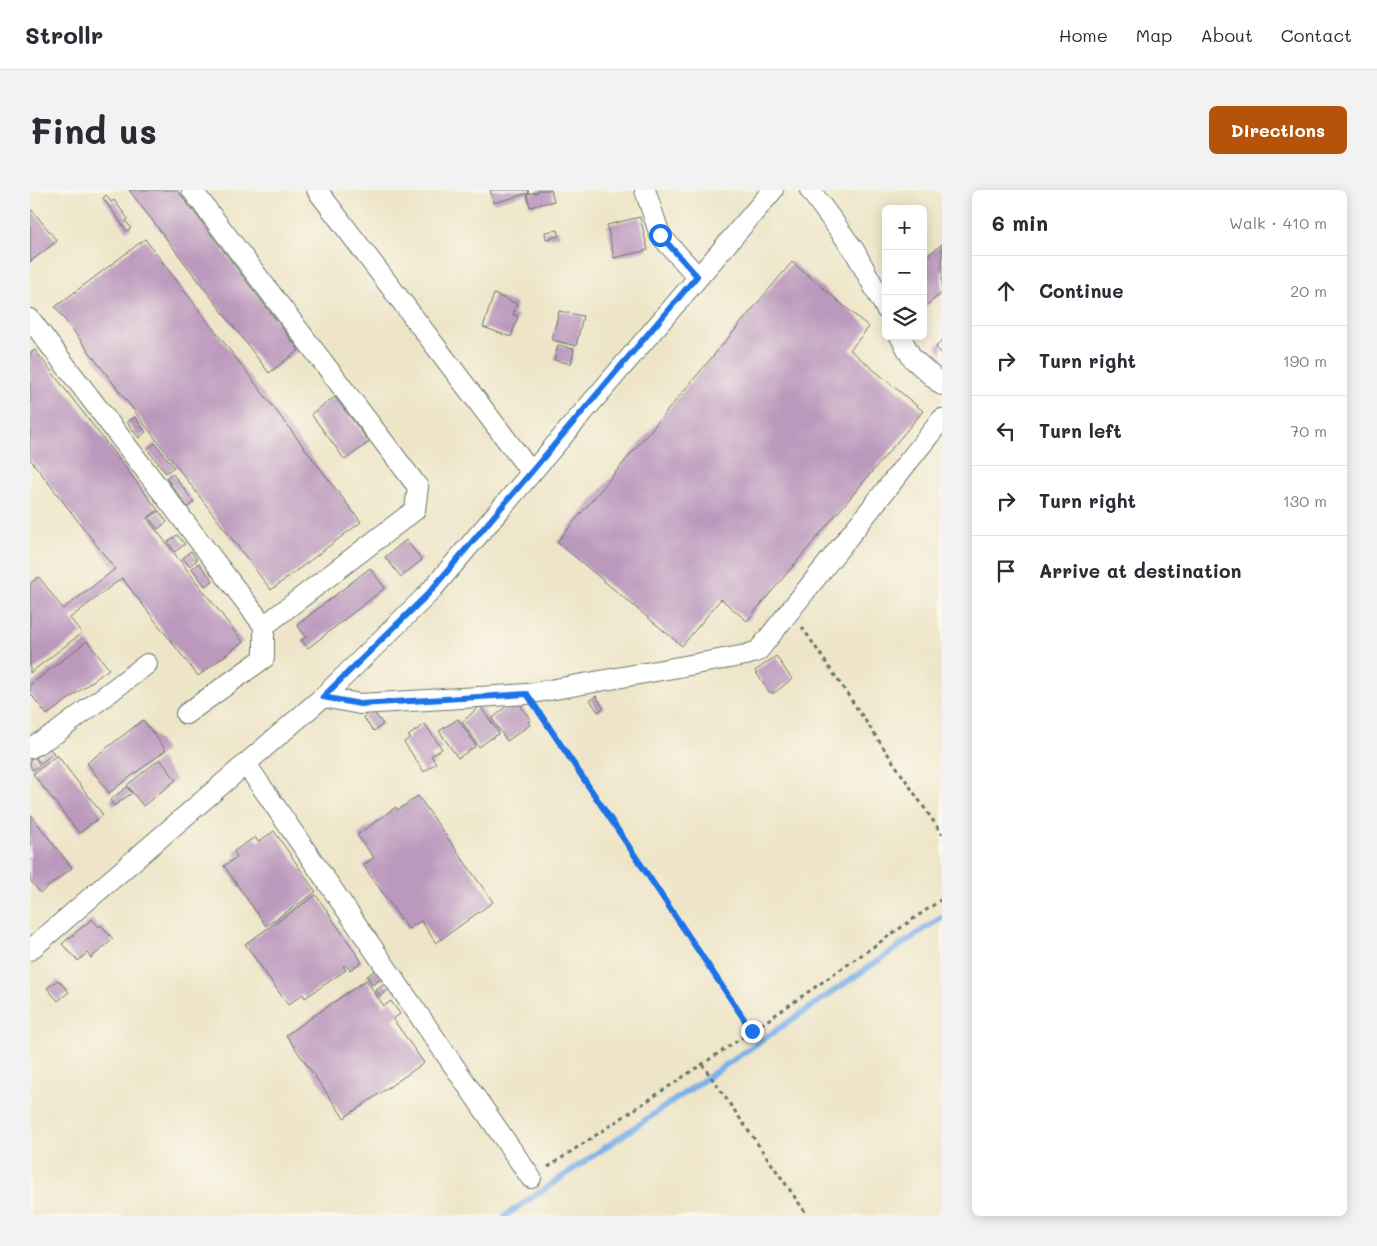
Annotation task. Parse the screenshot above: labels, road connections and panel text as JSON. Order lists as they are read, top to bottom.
{
  "page": {
    "header": "Strollr",
    "nav": [
      "Home",
      "Map",
      "About",
      "Contact"
    ],
    "buttons": "Directions",
    "title": "Find us",
    "heading": ["6 min", "Walk · 410 m"],
    "map_buttons": ["+", "−"],
    "list": [
      ["Continue", "20 m"],
      ["Turn right", "190 m"],
      ["Turn left", "70 m"],
      ["Turn right", "130 m"],
      "Arrive at destination"
    ]
  }
}
